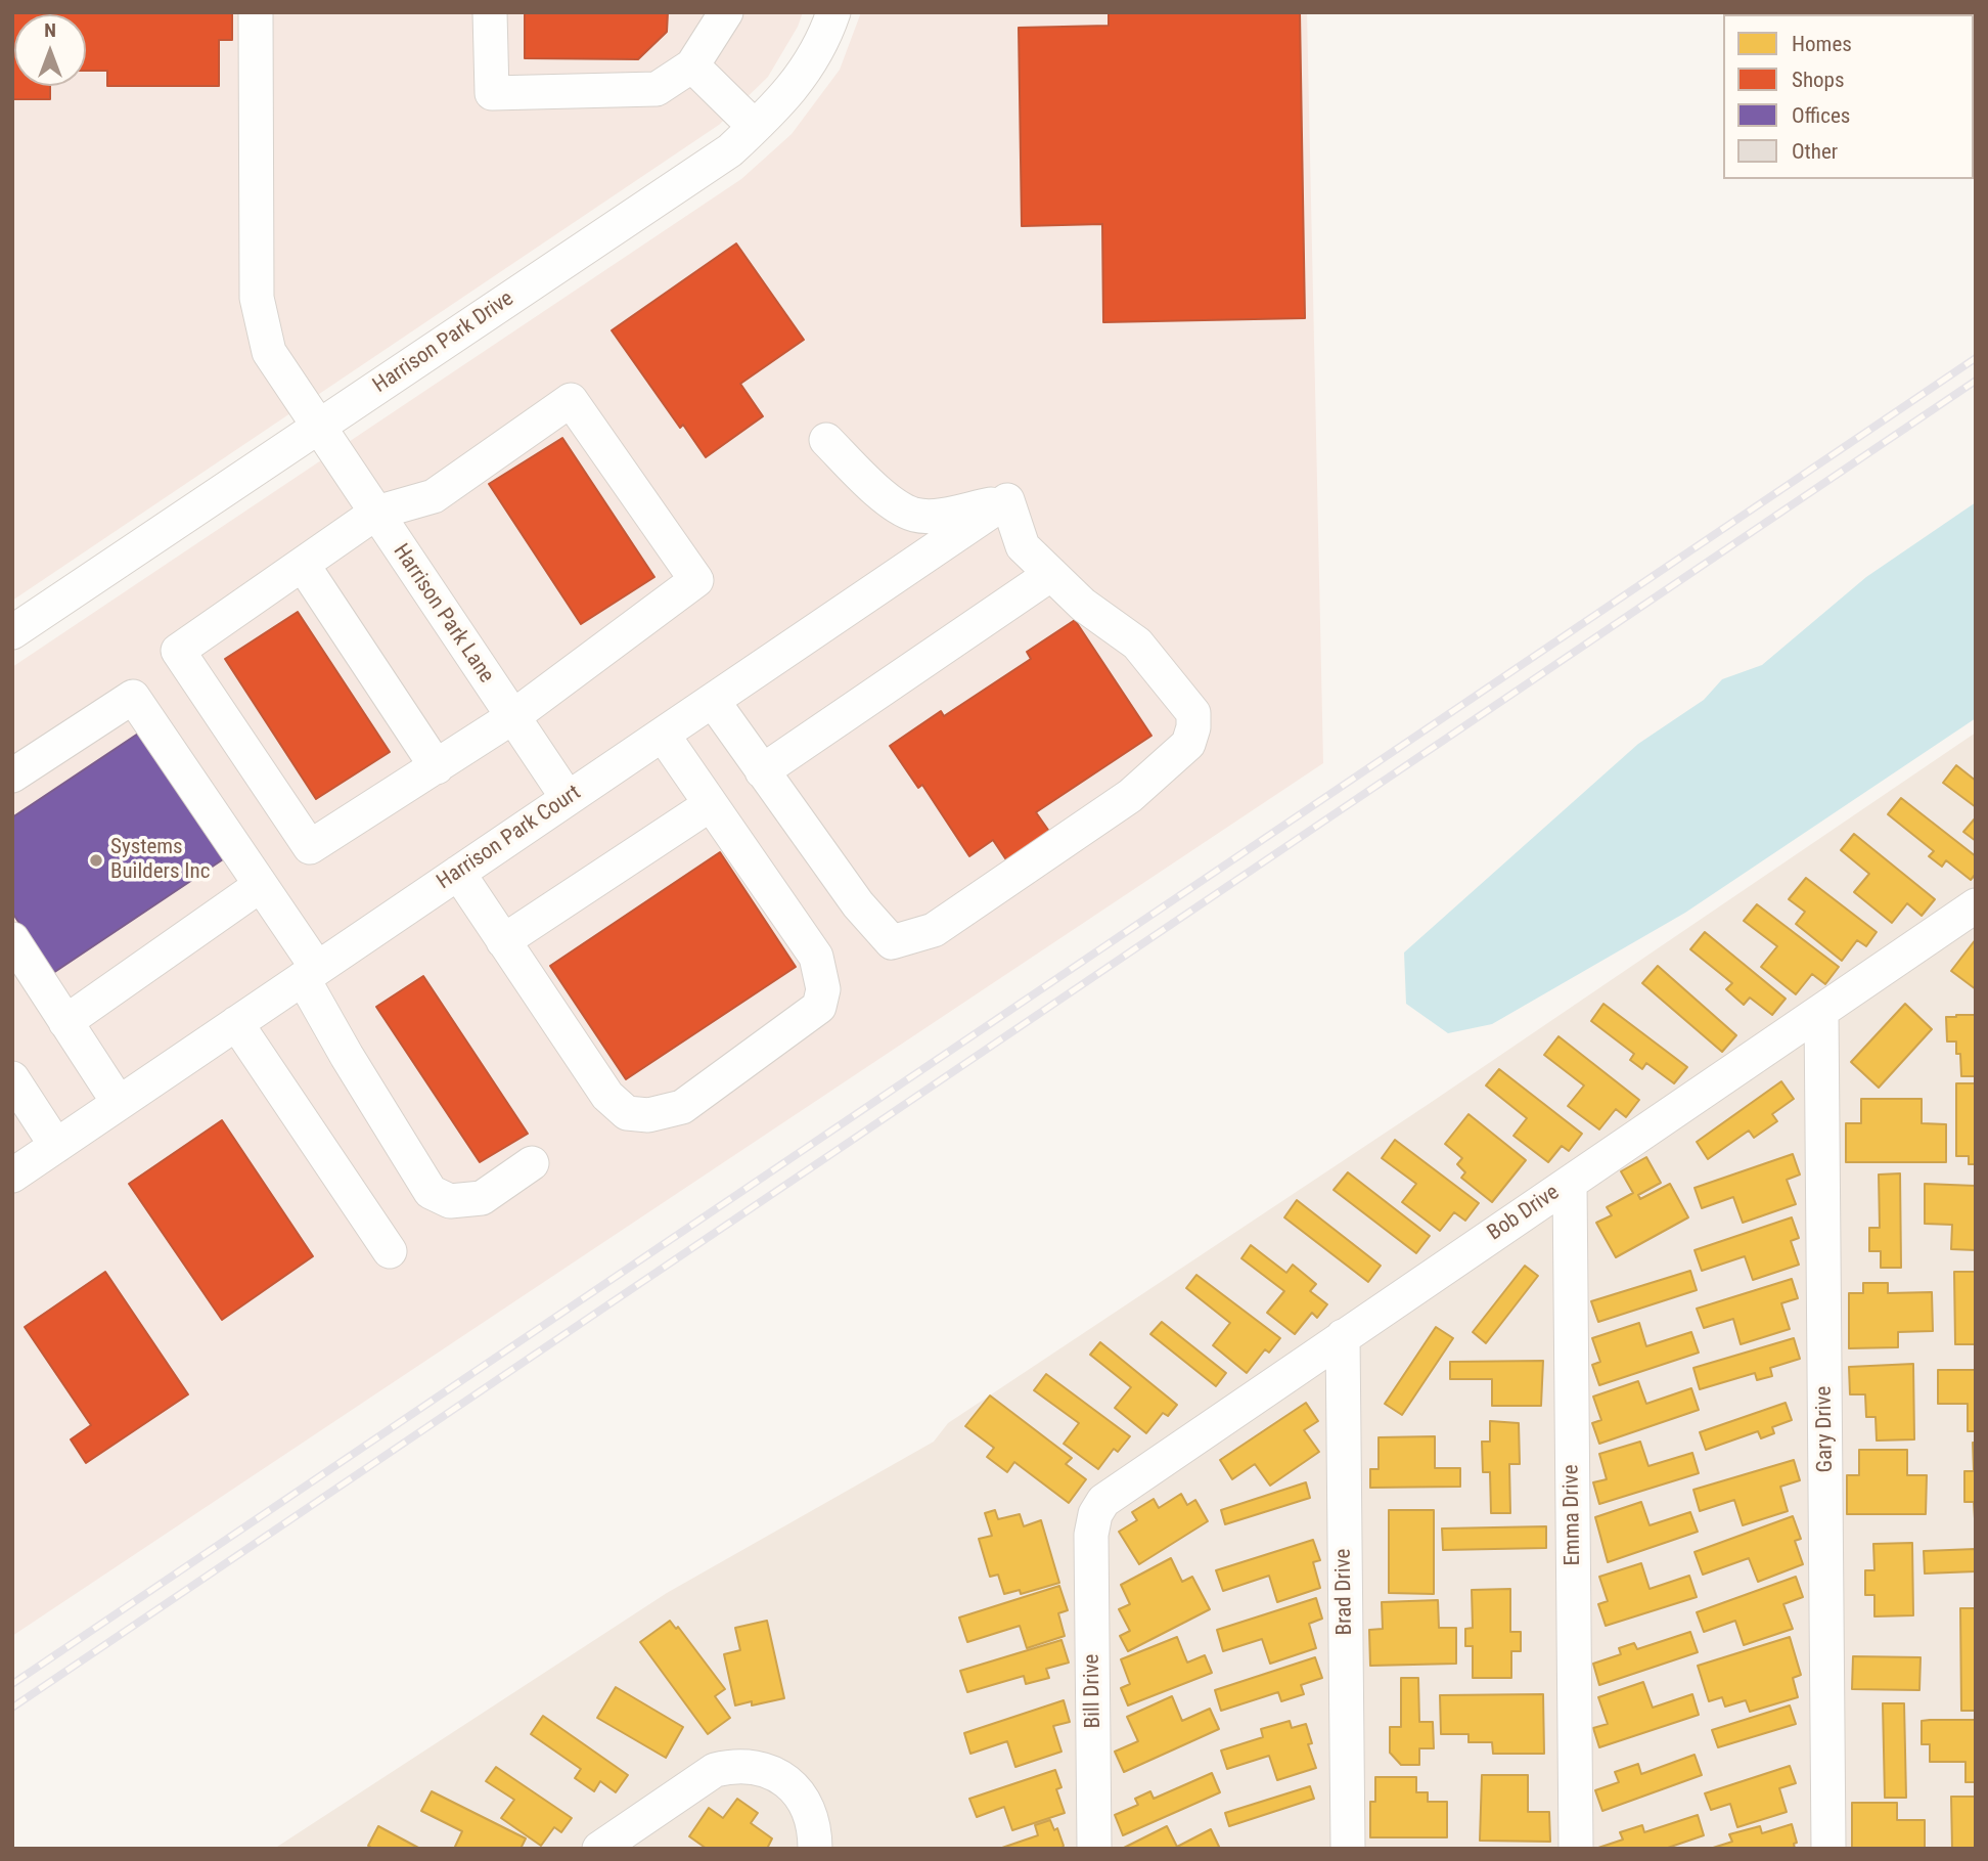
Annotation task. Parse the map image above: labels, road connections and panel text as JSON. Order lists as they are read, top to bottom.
{
  "streets": {
    "street": [
      "Harrison Park Drive",
      "Harrison Park Lane",
      "Harrison Park Court",
      "Bob Drive",
      "Gary Drive",
      "Emma Drive",
      "Brad Drive",
      "Bill Drive"
    ]
  },
  "crossings": [
    ["Harrison Park Drive", "Harrison Park Lane"],
    ["Harrison Park Lane", "Harrison Park Court"],
    ["Bob Drive", "Gary Drive"],
    ["Bob Drive", "Emma Drive"],
    ["Bob Drive", "Brad Drive"],
    ["Bob Drive", "Bill Drive"]
  ],
  "places": ["Systems Builders Inc"],
  "legend": [
    "Homes",
    "Shops",
    "Offices",
    "Other"
  ],
  "north": "top"
}
